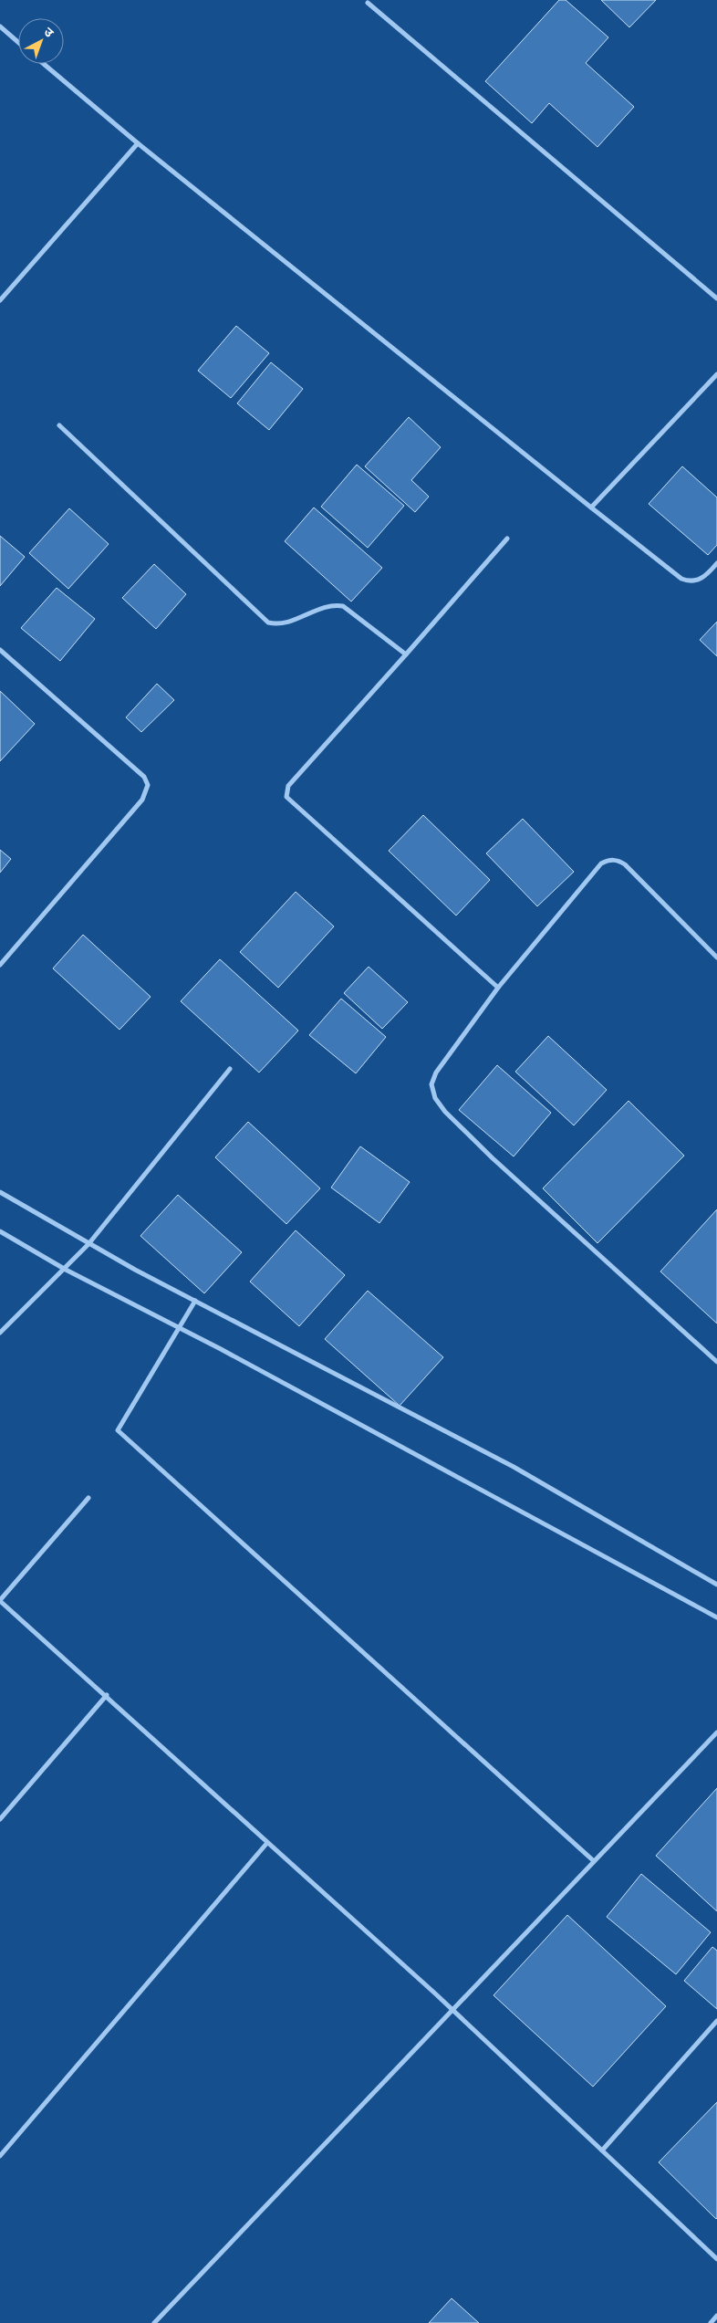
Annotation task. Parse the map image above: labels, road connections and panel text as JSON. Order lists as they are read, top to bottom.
{
  "north": "top right"
}
